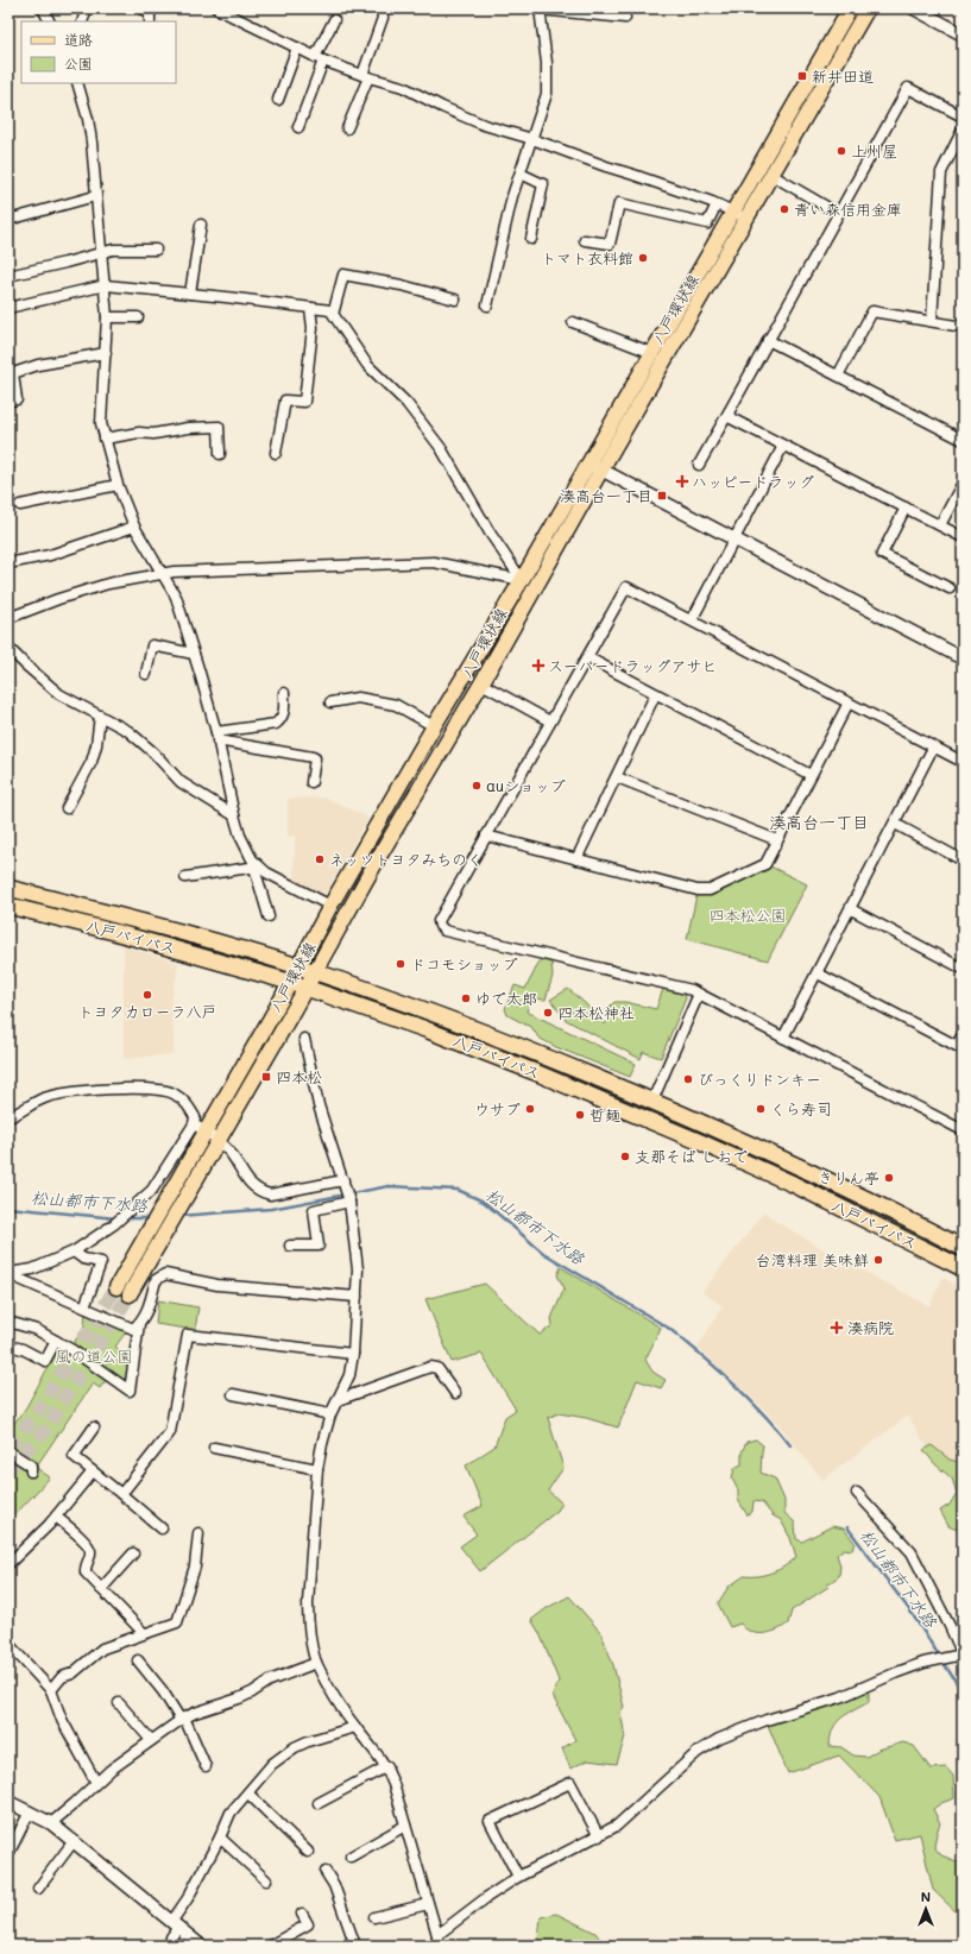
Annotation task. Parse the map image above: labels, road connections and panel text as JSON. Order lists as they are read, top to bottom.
{
  "streets": {
    "highway": ["八戸バイパス"],
    "main road": ["八戸環状線"]
  },
  "crossings": [
    ["八戸環状線", "八戸バイパス"]
  ],
  "districts": ["湊高台一丁目"],
  "water": ["松山都市下水路"],
  "parks": ["四本松公園", "風の道公園"],
  "places": {
    "transit": ["新井田道", "湊高台一丁目", "四本松"],
    "other": [
      "上州屋",
      "青い森信用金庫",
      "トマト衣料館",
      "auショップ",
      "ネッツトヨタみちのく",
      "ドコモショップ",
      "トヨタカローラ八戸",
      "ゆで太郎",
      "四本松神社",
      "びっくりドンキー",
      "ウサブ",
      "くら寿司",
      "哲麺",
      "支那そば しおで",
      "きりん亭",
      "台湾料理 美味鮮"
    ],
    "health": ["ハッピードラッグ", "スーパードラッグアサヒ", "湊病院"]
  },
  "legend": ["道路", "公園"],
  "north": "top"
}
